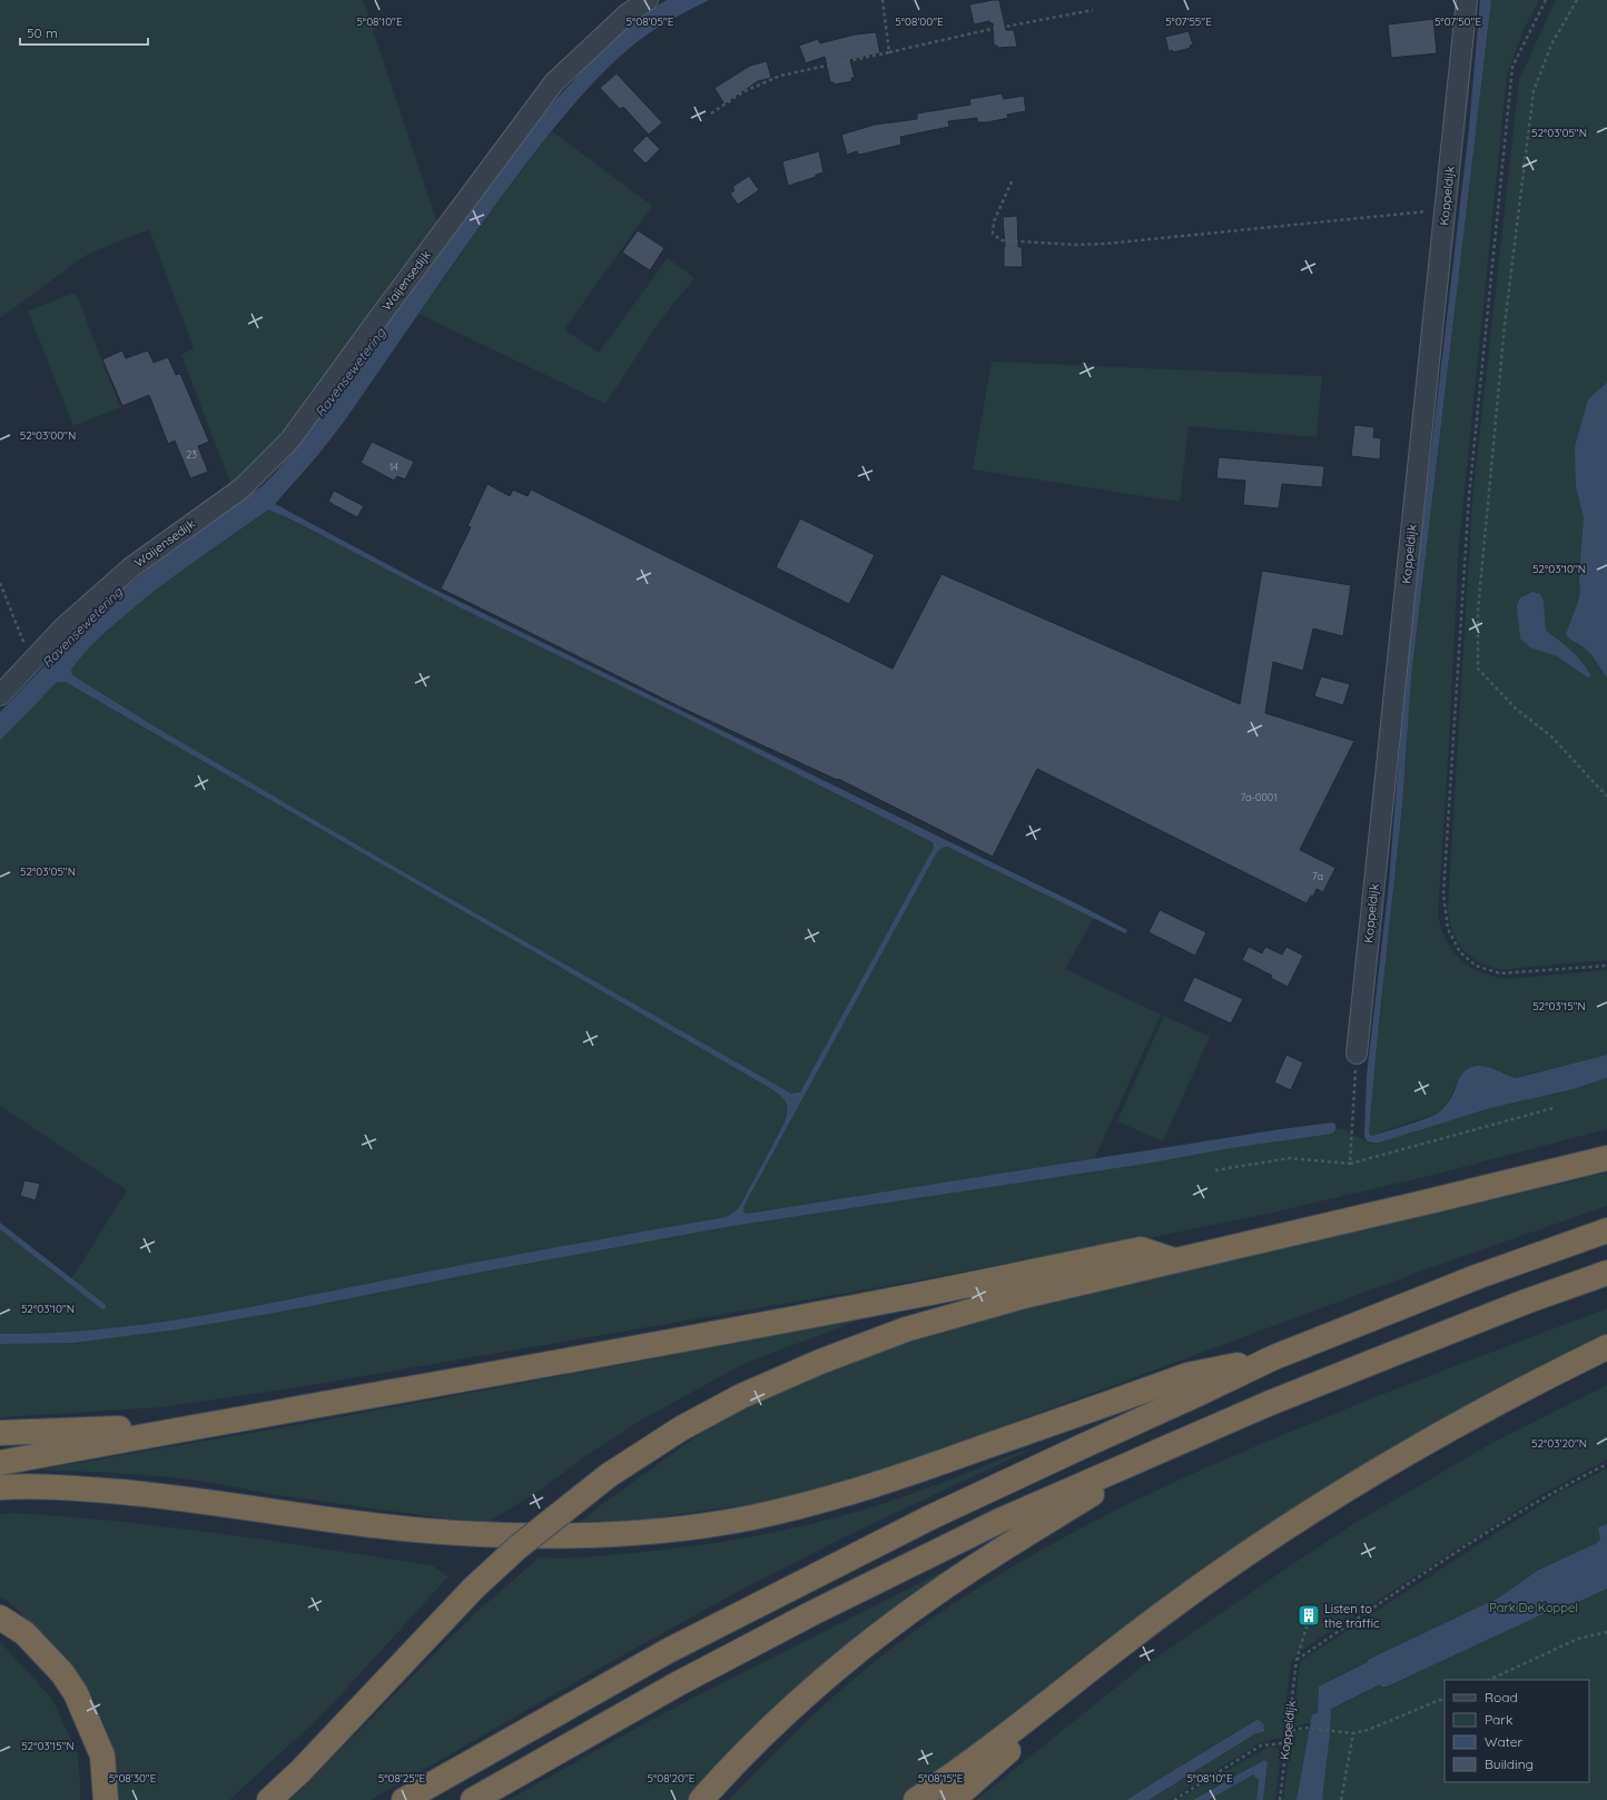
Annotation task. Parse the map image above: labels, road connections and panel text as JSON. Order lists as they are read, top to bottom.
{
  "streets": {
    "street": ["Koppeldijk", "Waijensedijk"]
  },
  "water": ["Ravensewetering"],
  "parks": ["Park De Koppel"],
  "places": {
    "building": ["Listen to the traffic"]
  },
  "house_numbers": [
    "23",
    "14",
    "7a-0001",
    "7a"
  ],
  "legend": [
    "Road",
    "Park",
    "Water",
    "Building"
  ],
  "scale_bar": "50 m",
  "coordinates": [
    "5°08'10\"E",
    "5°08'05\"E",
    "5°08'00\"E",
    "5°07'55\"E",
    "5°07'50\"E",
    "52°03'05\"N",
    "52°03'00\"N",
    "52°03'10\"N",
    "52°03'15\"N",
    "52°03'20\"N",
    "5°08'30\"E",
    "5°08'25\"E",
    "5°08'20\"E",
    "5°08'15\"E"
  ]
}
